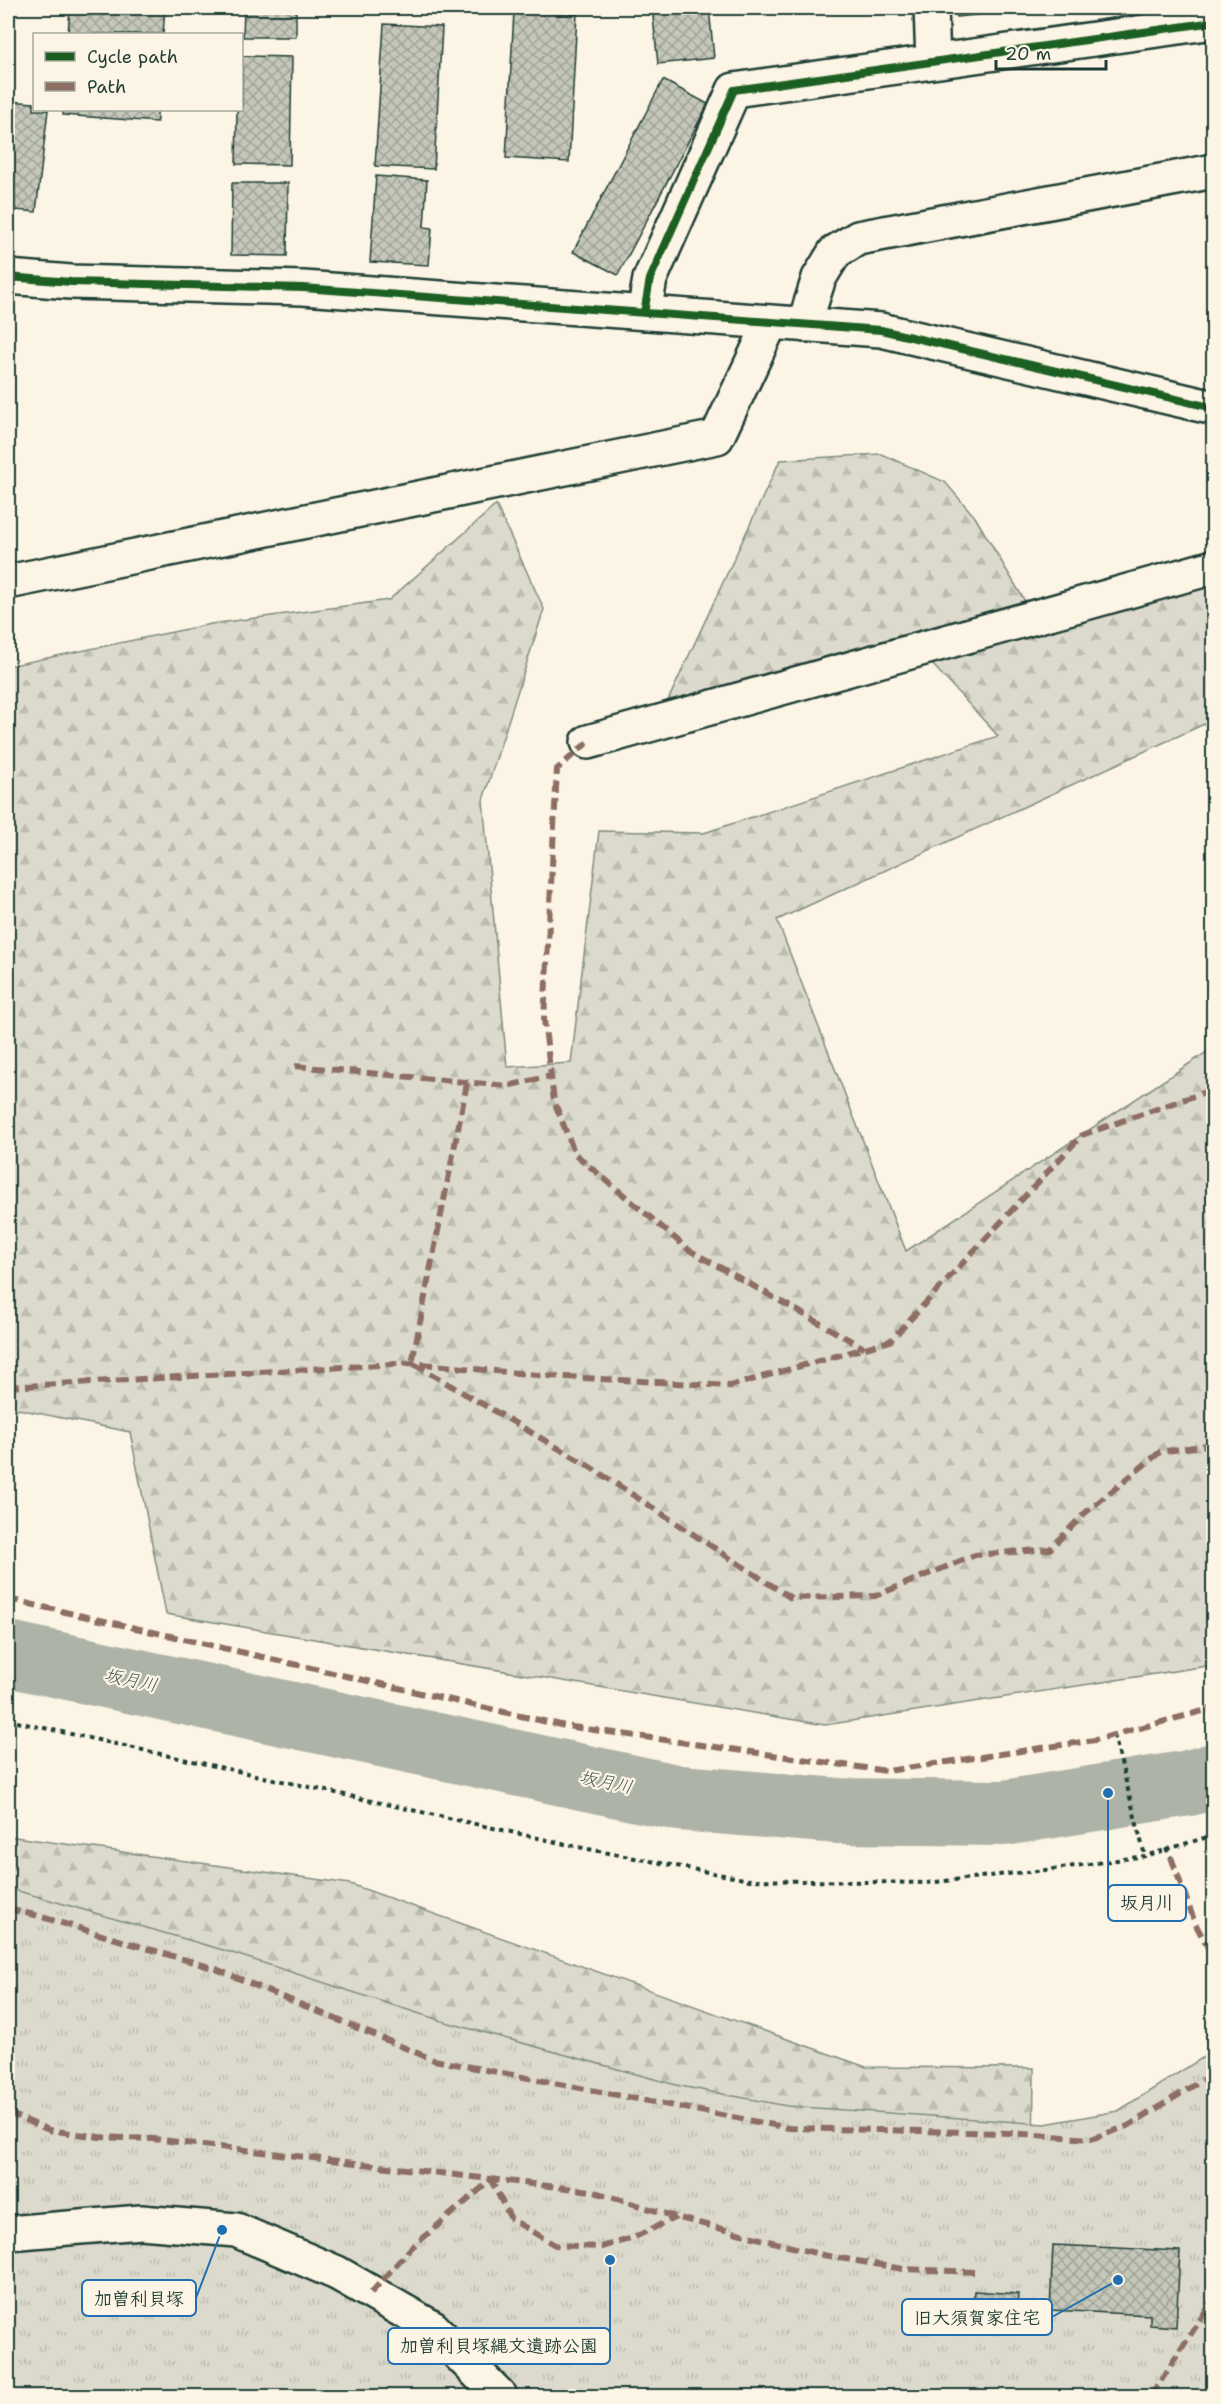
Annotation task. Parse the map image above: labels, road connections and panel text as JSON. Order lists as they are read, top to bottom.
{
  "water": ["坂月川"],
  "places": [
    "坂月川",
    "加曽利貝塚",
    "加曽利貝塚縄文遺跡公園",
    "旧大須賀家住宅"
  ],
  "legend": ["Cycle path", "Path"],
  "scale_bar": "20 m"
}
